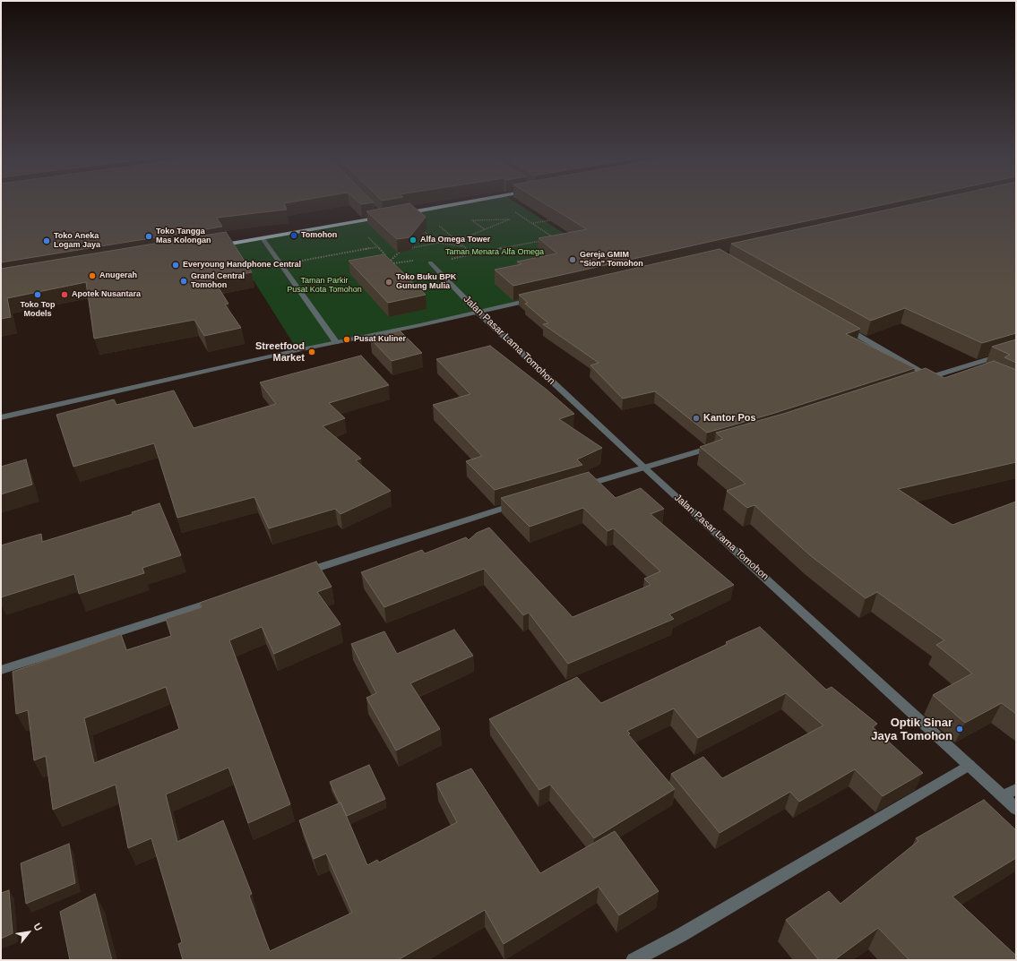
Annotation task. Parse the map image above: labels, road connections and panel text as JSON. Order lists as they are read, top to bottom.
{
  "streets": {
    "street": ["Jalan Pasar Lama Tomohon"]
  },
  "parks": ["Taman Menara Alfa Omega", "Taman Parkir Pusat Kota Tomohon"],
  "places": [
    "Tomohon",
    "Toko Tangga Mas Kolongan",
    "Alfa Omega Tower",
    "Toko Aneka Logam Jaya",
    "Gereja GMIM \"Sion\" Tomohon",
    "Everyoung Handphone Central",
    "Anugerah",
    "Grand Central Tomohon",
    "Toko Buku BPK Gunung Mulia",
    "Toko Top Models",
    "Apotek Nusantara",
    "Pusat Kuliner",
    "Streetfood Market",
    "Kantor Pos",
    "Optik Sinar Jaya Tomohon"
  ],
  "north": "top right"
}
